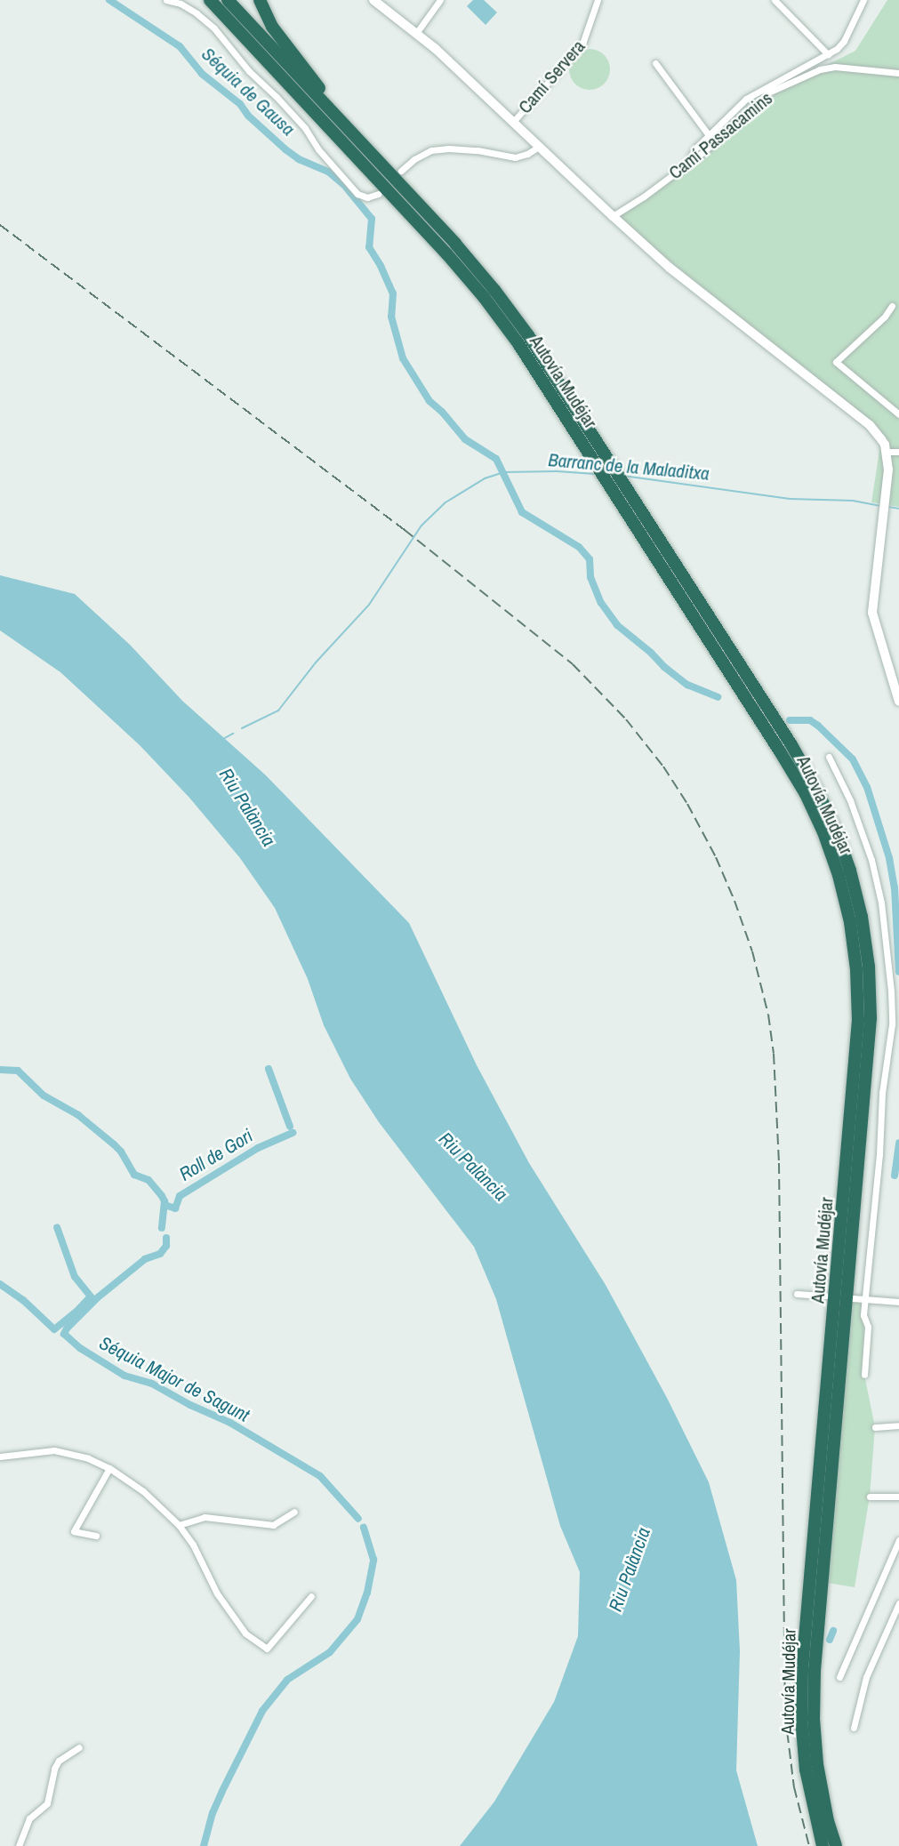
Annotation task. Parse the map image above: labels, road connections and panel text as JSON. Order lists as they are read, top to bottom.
{
  "streets": {
    "highway": ["Autovía Mudéjar"],
    "street": ["Camí Servera", "Camí Passacamins"]
  },
  "water": [
    "Séquia de Gausa",
    "Barranc de la Maladitxa",
    "Riu Palància",
    "Roll de Gori",
    "Séquia Major de Sagunt"
  ]
}
